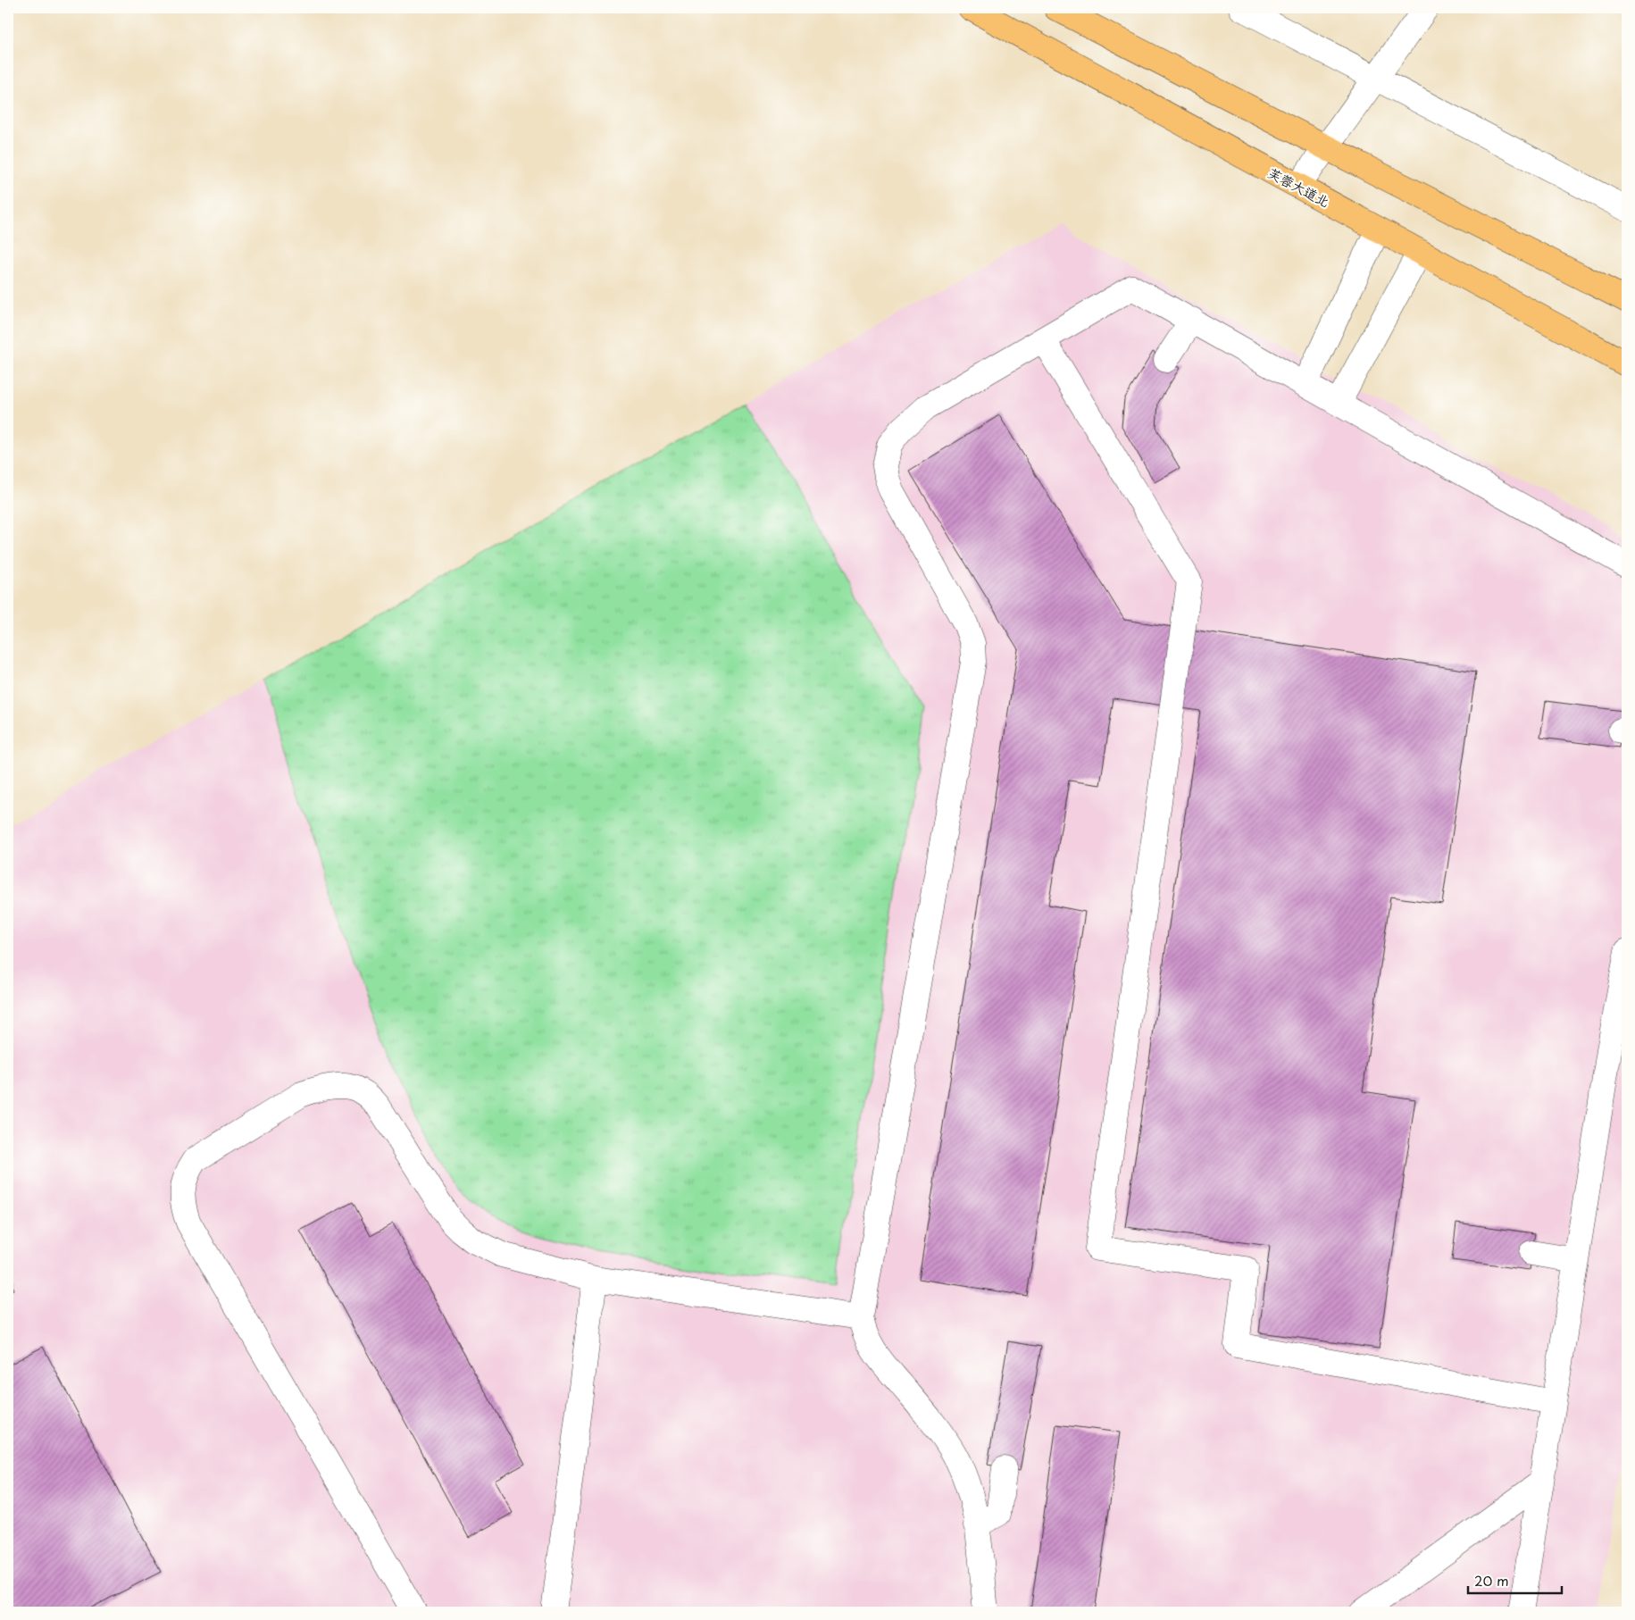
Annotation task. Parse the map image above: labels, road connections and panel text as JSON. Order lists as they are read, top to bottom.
{
  "streets": {
    "main road": ["芙蓉大道北"]
  },
  "scale_bar": "20 m"
}
